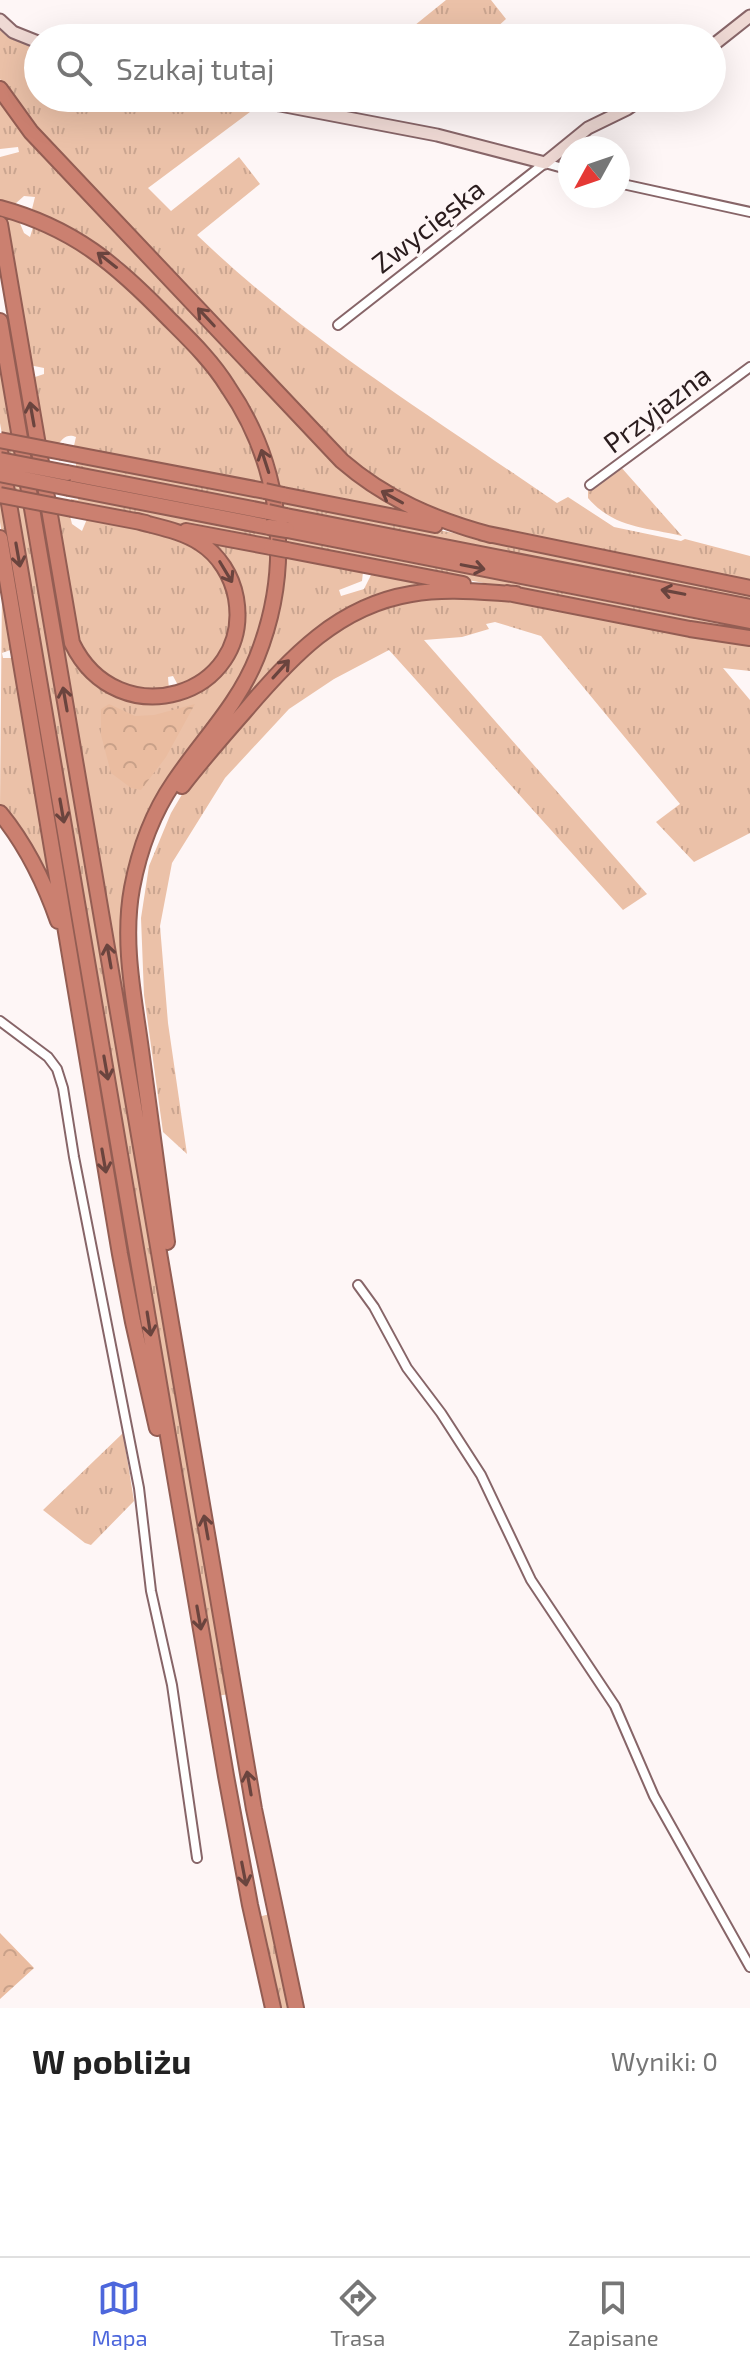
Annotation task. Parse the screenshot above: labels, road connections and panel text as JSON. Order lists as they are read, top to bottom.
{
  "streets": {
    "street": ["Zwycięska", "Przyjazna"]
  },
  "north": "bottom left",
  "page": {
    "search": "Szukaj tutaj",
    "heading": ["W pobliżu", "Wyniki: 0"],
    "nav": ["Mapa", "Trasa", "Zapisane"]
  }
}
